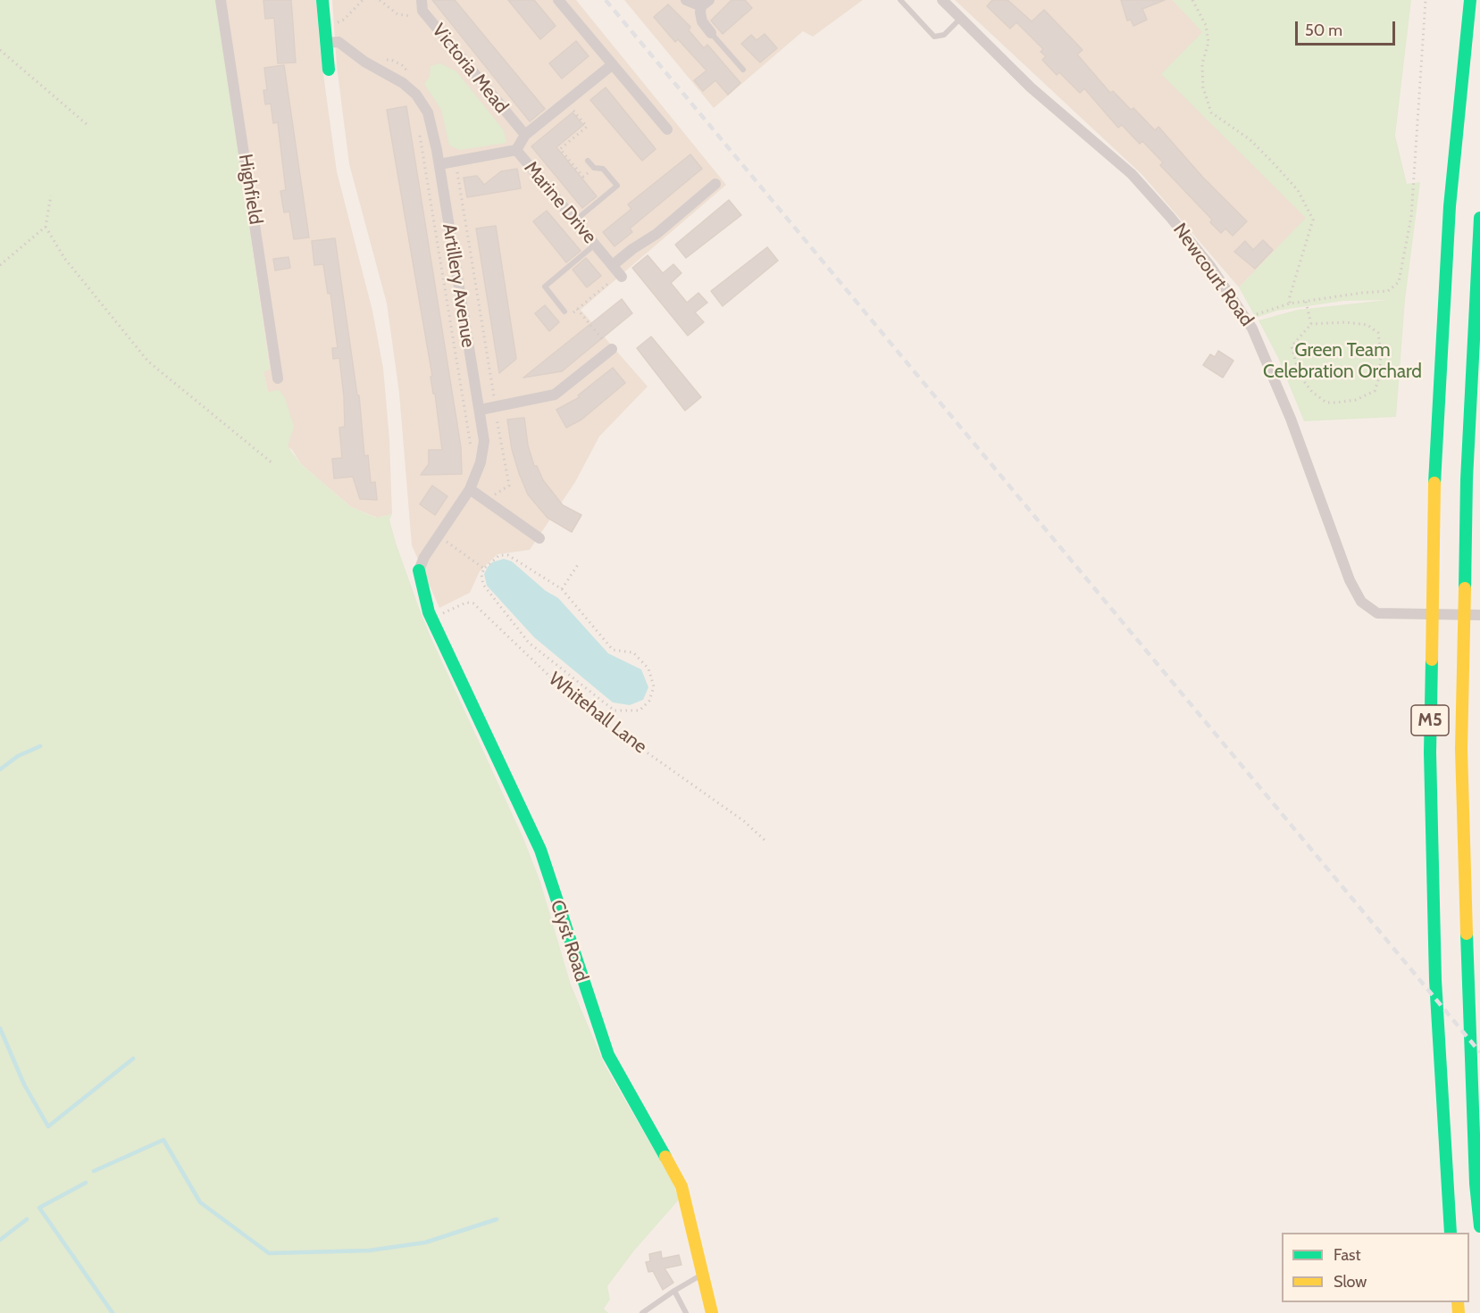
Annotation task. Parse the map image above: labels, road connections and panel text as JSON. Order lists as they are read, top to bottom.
{
  "streets": {
    "main road": ["M5", "Clyst Road"],
    "street": [
      "Victoria Mead",
      "Highfield",
      "Marine Drive",
      "Newcourt Road",
      "Artillery Avenue"
    ],
    "path": ["Whitehall Lane"]
  },
  "crossings": [
    ["Marine Drive", "Artillery Avenue"],
    ["Artillery Avenue", "Clyst Road"],
    ["Whitehall Lane", "Clyst Road"]
  ],
  "parks": ["Green Team Celebration Orchard"],
  "legend": ["Fast", "Slow"],
  "scale_bar": "50 m"
}
